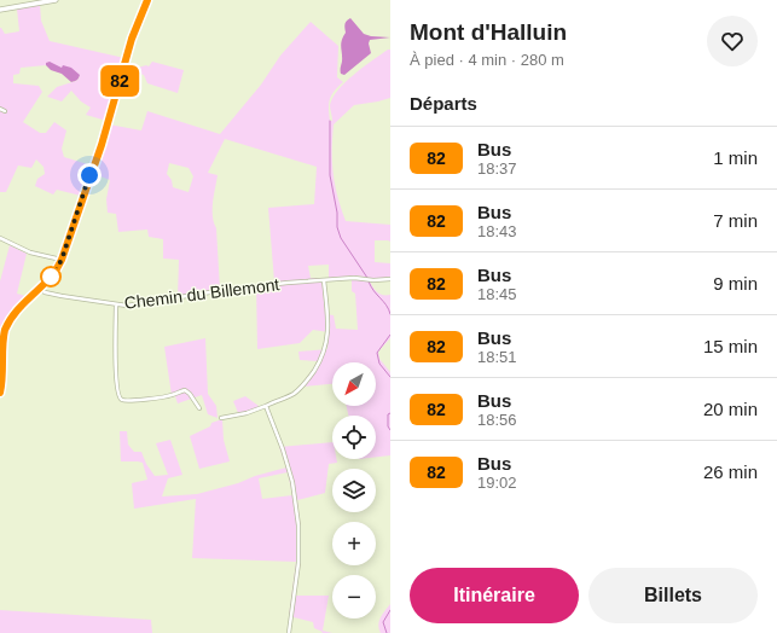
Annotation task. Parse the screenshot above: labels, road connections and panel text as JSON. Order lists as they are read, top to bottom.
{
  "streets": {
    "street": ["Chemin du Billemont"]
  },
  "lines": ["bus line 82"],
  "north": "bottom left",
  "page": {
    "on_map": "82",
    "heading": [
      ["Mont d'Halluin", "À pied · 4 min · 280 m"],
      "Départs"
    ],
    "list": [
      {
        "mark": "82",
        "name": "Bus",
        "note": "18:37",
        "value": "1 min"
      },
      {
        "mark": "82",
        "name": "Bus",
        "note": "18:43",
        "value": "7 min"
      },
      {
        "mark": "82",
        "name": "Bus",
        "note": "18:45",
        "value": "9 min"
      },
      {
        "mark": "82",
        "name": "Bus",
        "note": "18:51",
        "value": "15 min"
      },
      {
        "mark": "82",
        "name": "Bus",
        "note": "18:56",
        "value": "20 min"
      },
      {
        "mark": "82",
        "name": "Bus",
        "note": "19:02",
        "value": "26 min"
      }
    ],
    "map_buttons": ["+", "−"],
    "buttons": ["Itinéraire", "Billets"]
  }
}
